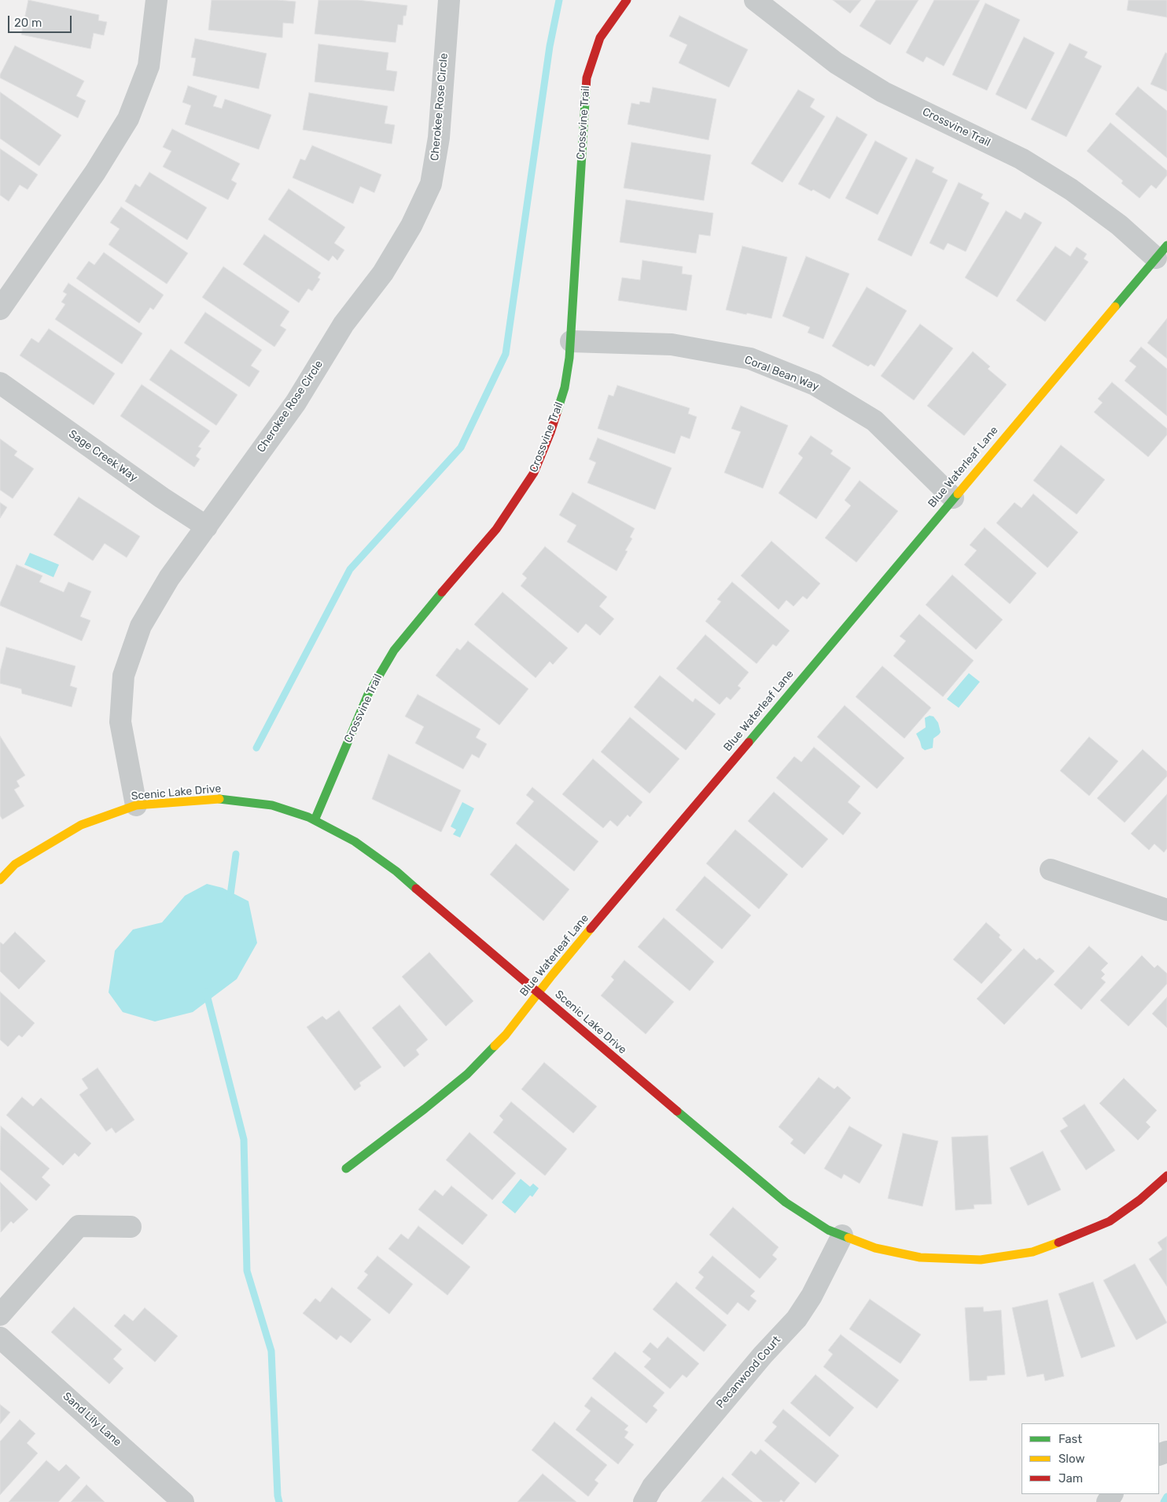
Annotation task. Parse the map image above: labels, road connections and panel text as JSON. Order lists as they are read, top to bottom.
{
  "streets": {
    "street": [
      "Cherokee Rose Circle",
      "Crossvine Trail",
      "Coral Bean Way",
      "Sage Creek Way",
      "Blue Waterleaf Lane",
      "Scenic Lake Drive",
      "Pecanwood Court",
      "Sand Lily Lane"
    ]
  },
  "crossings": [
    ["Cherokee Rose Circle", "Sage Creek Way"],
    ["Cherokee Rose Circle", "Scenic Lake Drive"],
    ["Crossvine Trail", "Coral Bean Way"],
    ["Crossvine Trail", "Blue Waterleaf Lane"],
    ["Crossvine Trail", "Scenic Lake Drive"],
    ["Coral Bean Way", "Blue Waterleaf Lane"],
    ["Blue Waterleaf Lane", "Scenic Lake Drive"],
    ["Scenic Lake Drive", "Pecanwood Court"]
  ],
  "legend": ["Fast", "Slow", "Jam"],
  "scale_bar": "20 m"
}
